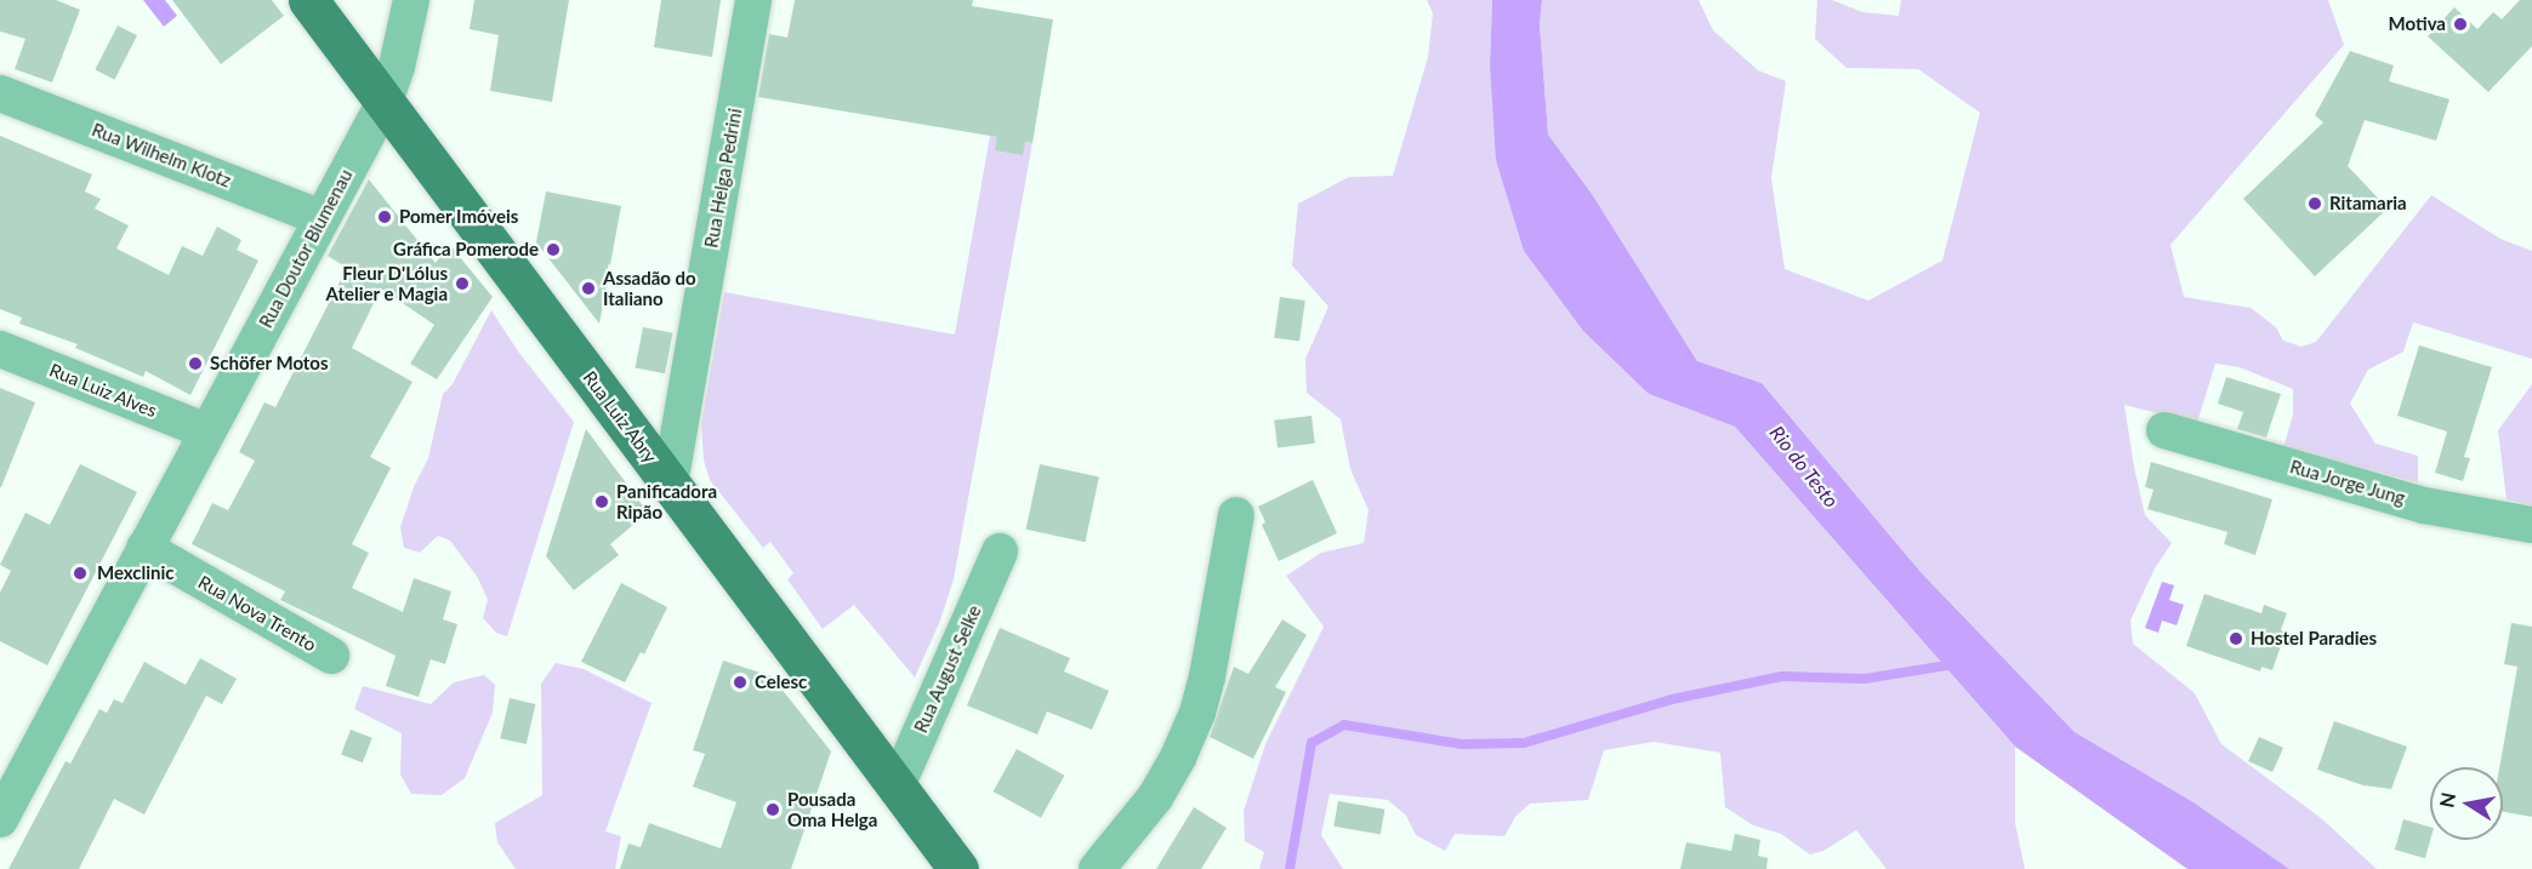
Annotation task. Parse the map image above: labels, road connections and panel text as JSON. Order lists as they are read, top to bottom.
{
  "streets": {
    "main road": ["Rua Luiz Abry"],
    "street": [
      "Rua Wilhelm Klotz",
      "Rua Helga Pedrini",
      "Rua Doutor Blumenau",
      "Rua Luiz Alves",
      "Rua Jorge Jung",
      "Rua Nova Trento",
      "Rua August Selke"
    ]
  },
  "crossings": [
    ["Rua Wilhelm Klotz", "Rua Doutor Blumenau"],
    ["Rua Helga Pedrini", "Rua Luiz Abry"],
    ["Rua Doutor Blumenau", "Rua Luiz Alves"],
    ["Rua Doutor Blumenau", "Rua Luiz Abry"],
    ["Rua Doutor Blumenau", "Rua Nova Trento"],
    ["Rua Luiz Abry", "Rua August Selke"]
  ],
  "water": ["Rio do Testo"],
  "places": [
    "Motiva",
    "Ritamaria",
    "Pomer Imóveis",
    "Gráfica Pomerode",
    "Fleur D'Lólus Atelier e Magia",
    "Assadão do Italiano",
    "Schöfer Motos",
    "Panificadora Ripão",
    "Mexclinic",
    "Hostel Paradies",
    "Celesc",
    "Pousada Oma Helga"
  ],
  "north": "left"
}
